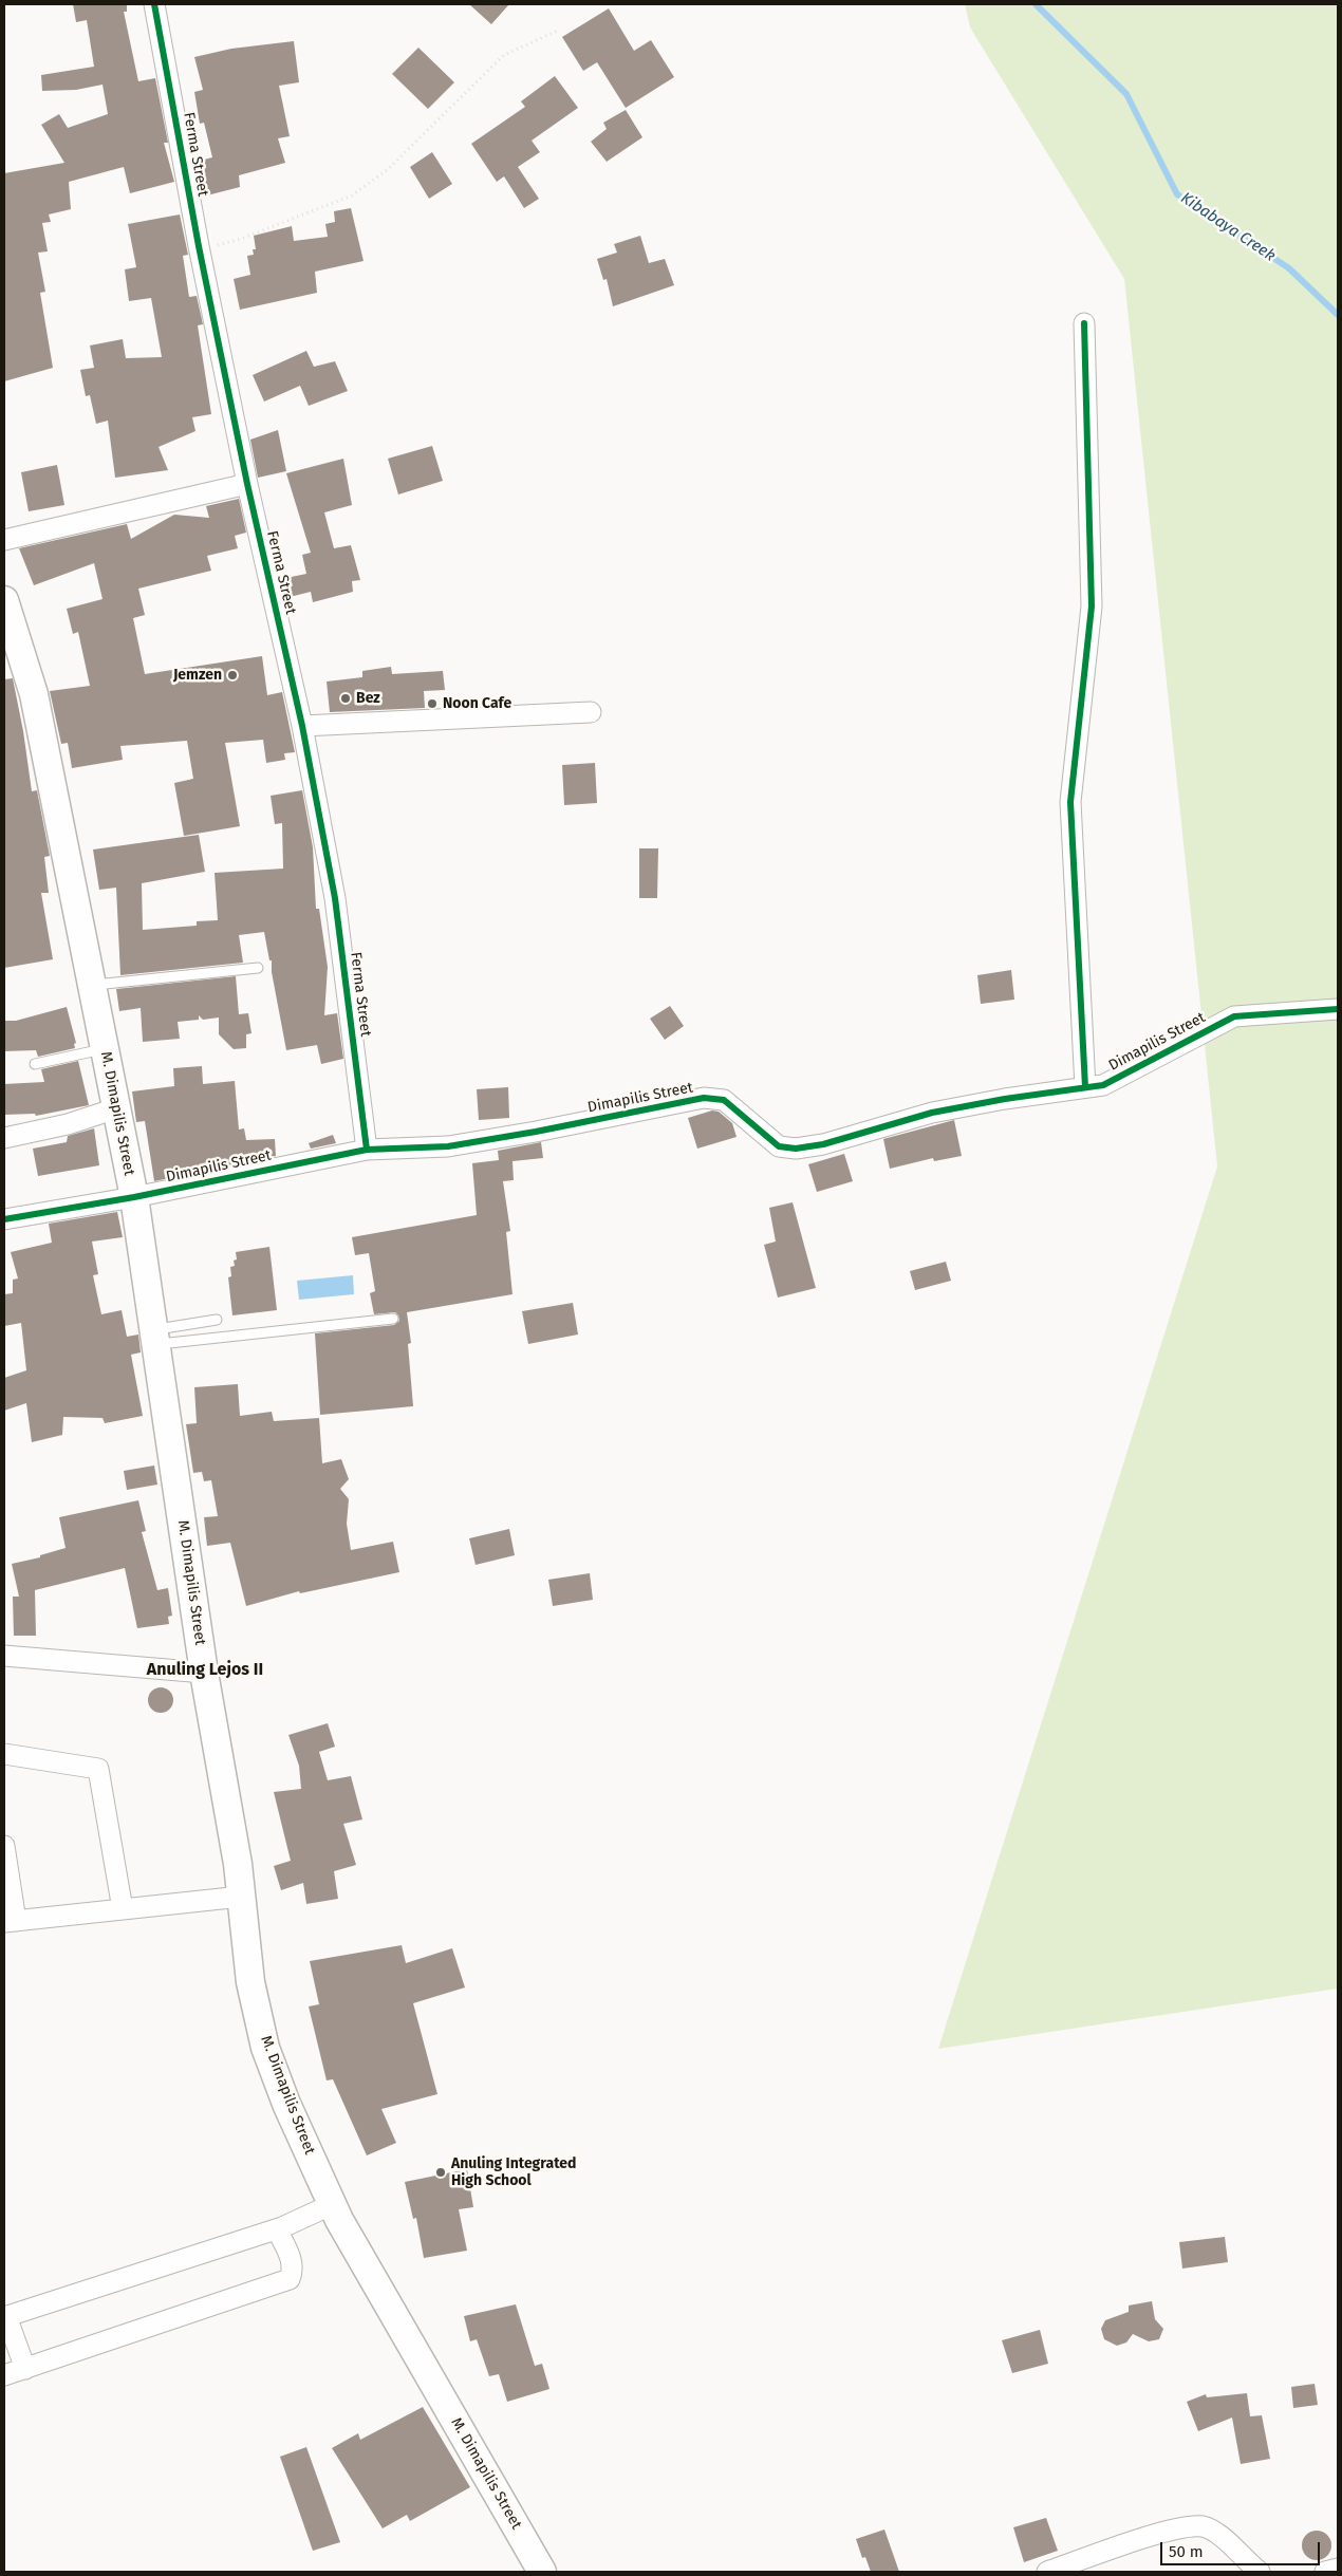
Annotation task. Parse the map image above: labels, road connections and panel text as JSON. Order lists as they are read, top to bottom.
{
  "streets": {
    "main road": ["M. Dimapilis Street"],
    "street": ["Ferma Street", "Dimapilis Street"]
  },
  "crossings": [
    ["Ferma Street", "Dimapilis Street"],
    ["Dimapilis Street", "M. Dimapilis Street"]
  ],
  "districts": ["Anuling Lejos II"],
  "water": ["Kibabaya Creek"],
  "places": [
    "Jemzen",
    "Bez",
    "Noon Cafe",
    "Anuling Integrated High School"
  ],
  "scale_bar": "50 m"
}
